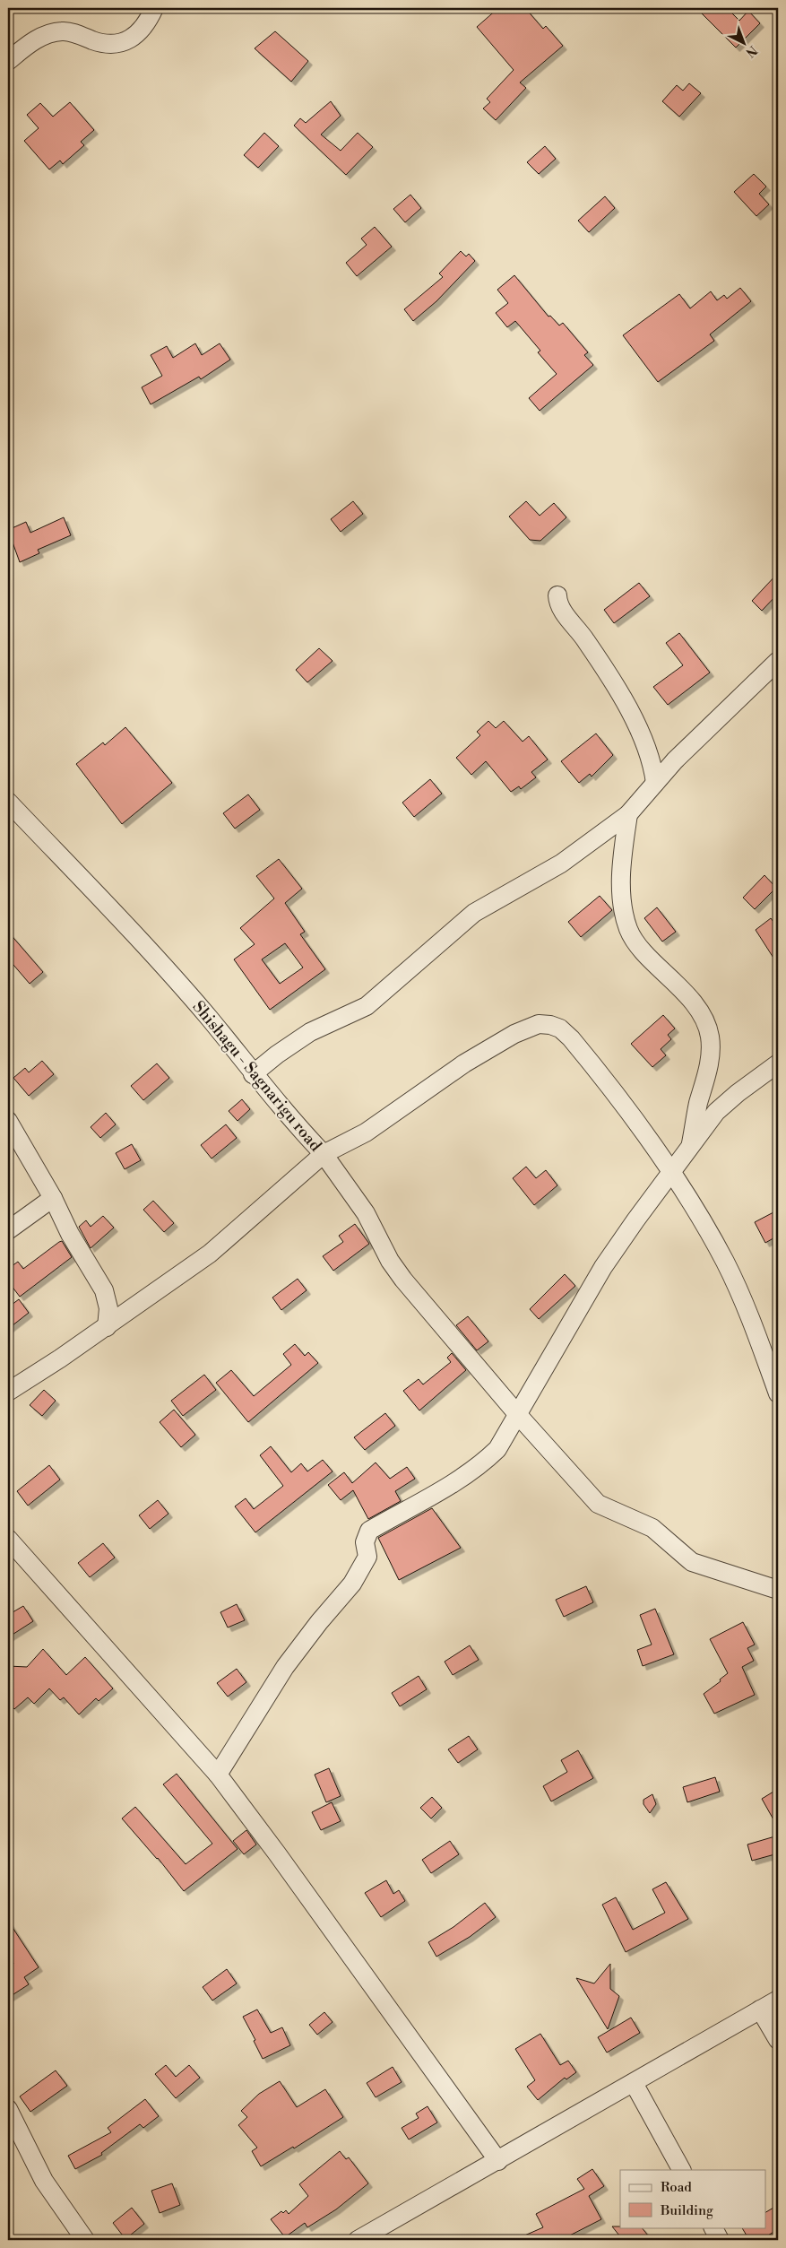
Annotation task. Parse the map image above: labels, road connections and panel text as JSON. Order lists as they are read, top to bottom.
{
  "streets": {
    "street": ["Shishagu - Sagnarigu road"]
  },
  "legend": ["Road", "Building"],
  "north": "bottom right"
}
